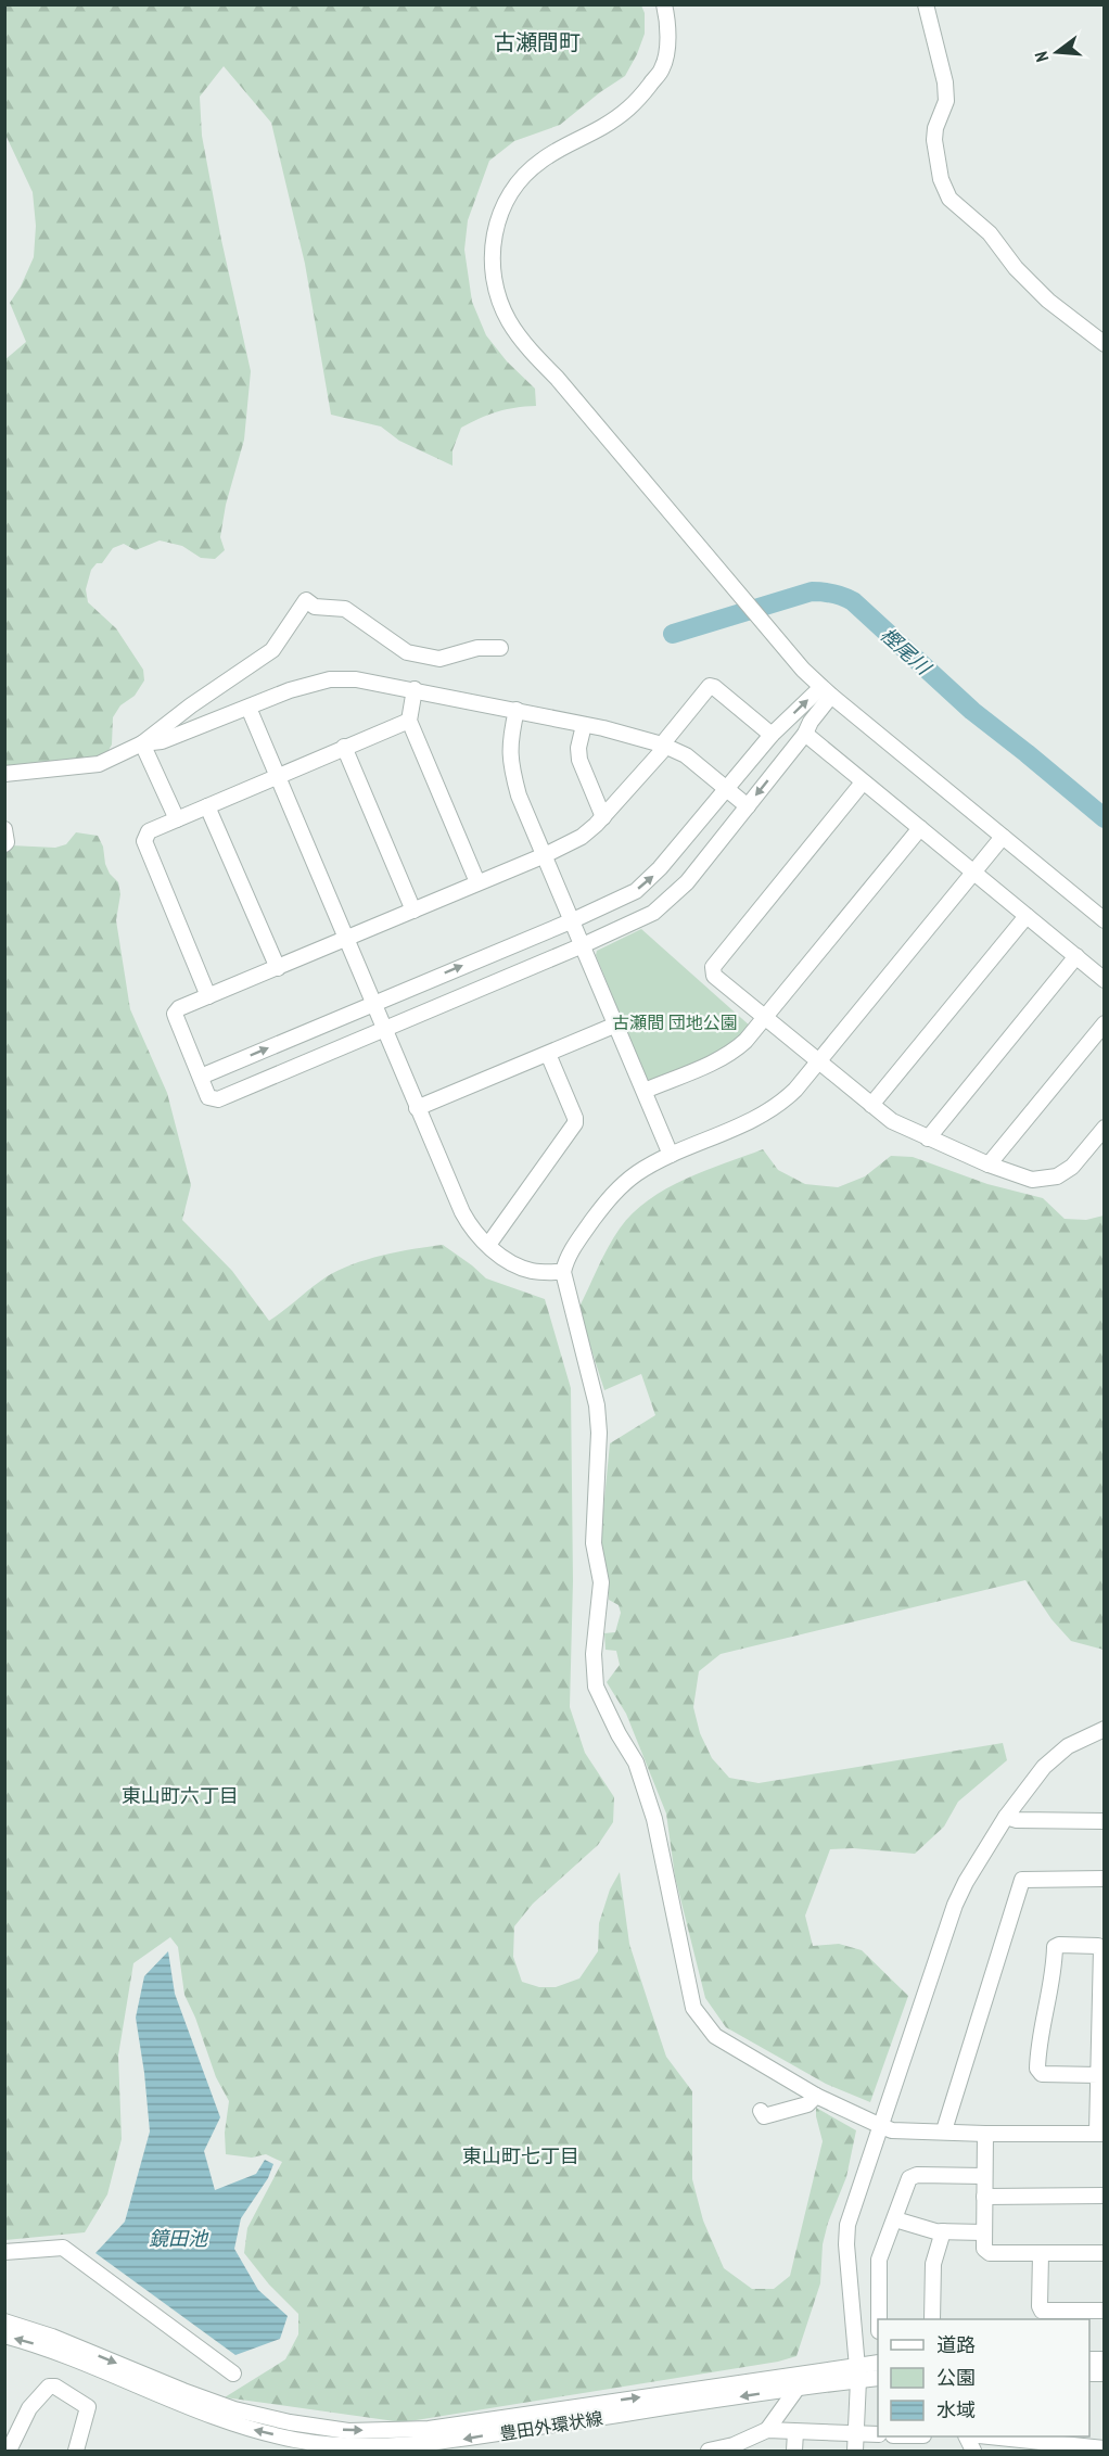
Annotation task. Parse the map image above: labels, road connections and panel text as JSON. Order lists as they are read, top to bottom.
{
  "streets": {
    "street": ["豊田外環状線"]
  },
  "districts": ["古瀬間町", "東山町六丁目", "東山町七丁目"],
  "water": ["樫尾川", "鏡田池"],
  "parks": ["古瀬間 団地公園"],
  "legend": ["道路", "公園", "水域"],
  "north": "left"
}
